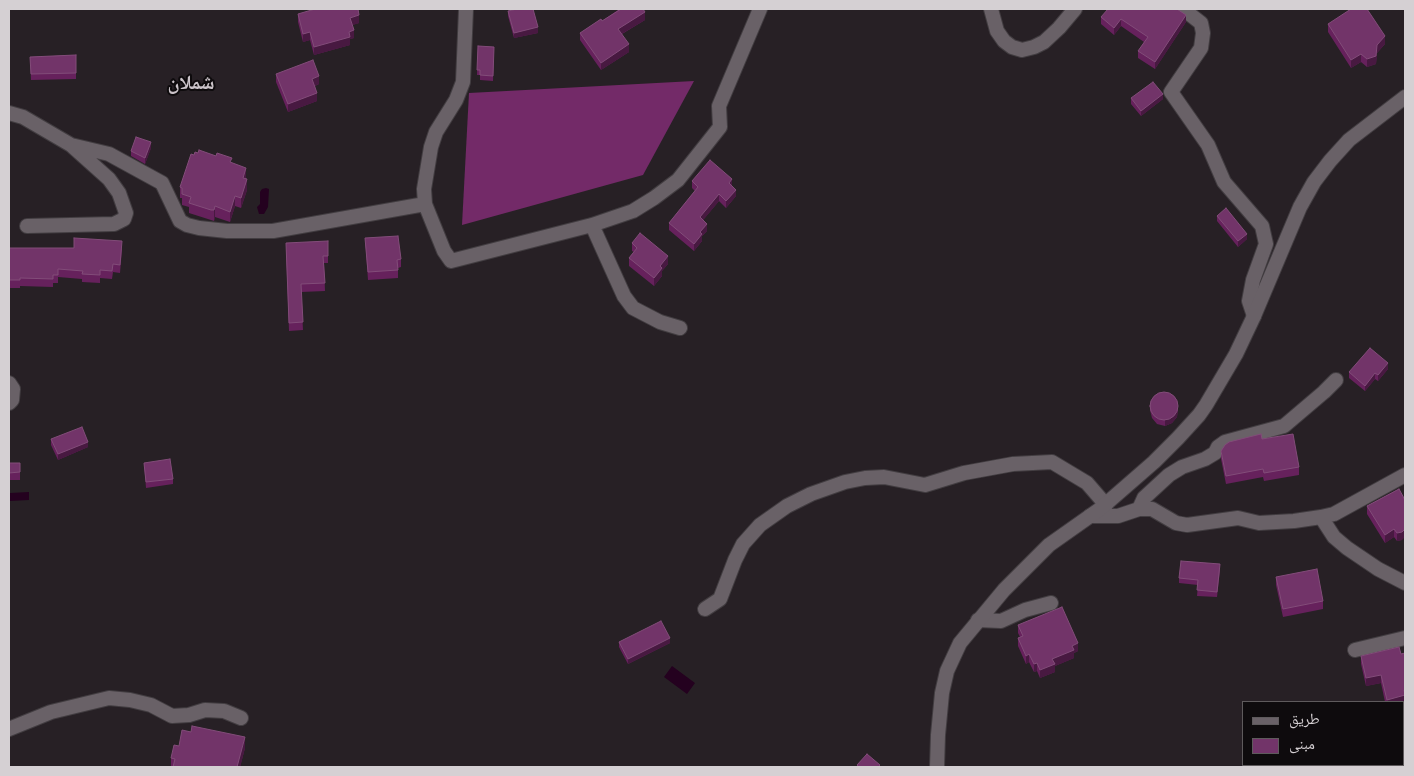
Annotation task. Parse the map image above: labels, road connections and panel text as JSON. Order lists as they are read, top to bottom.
{
  "districts": ["شملان"],
  "legend": ["طريق", "مبنى"]
}
